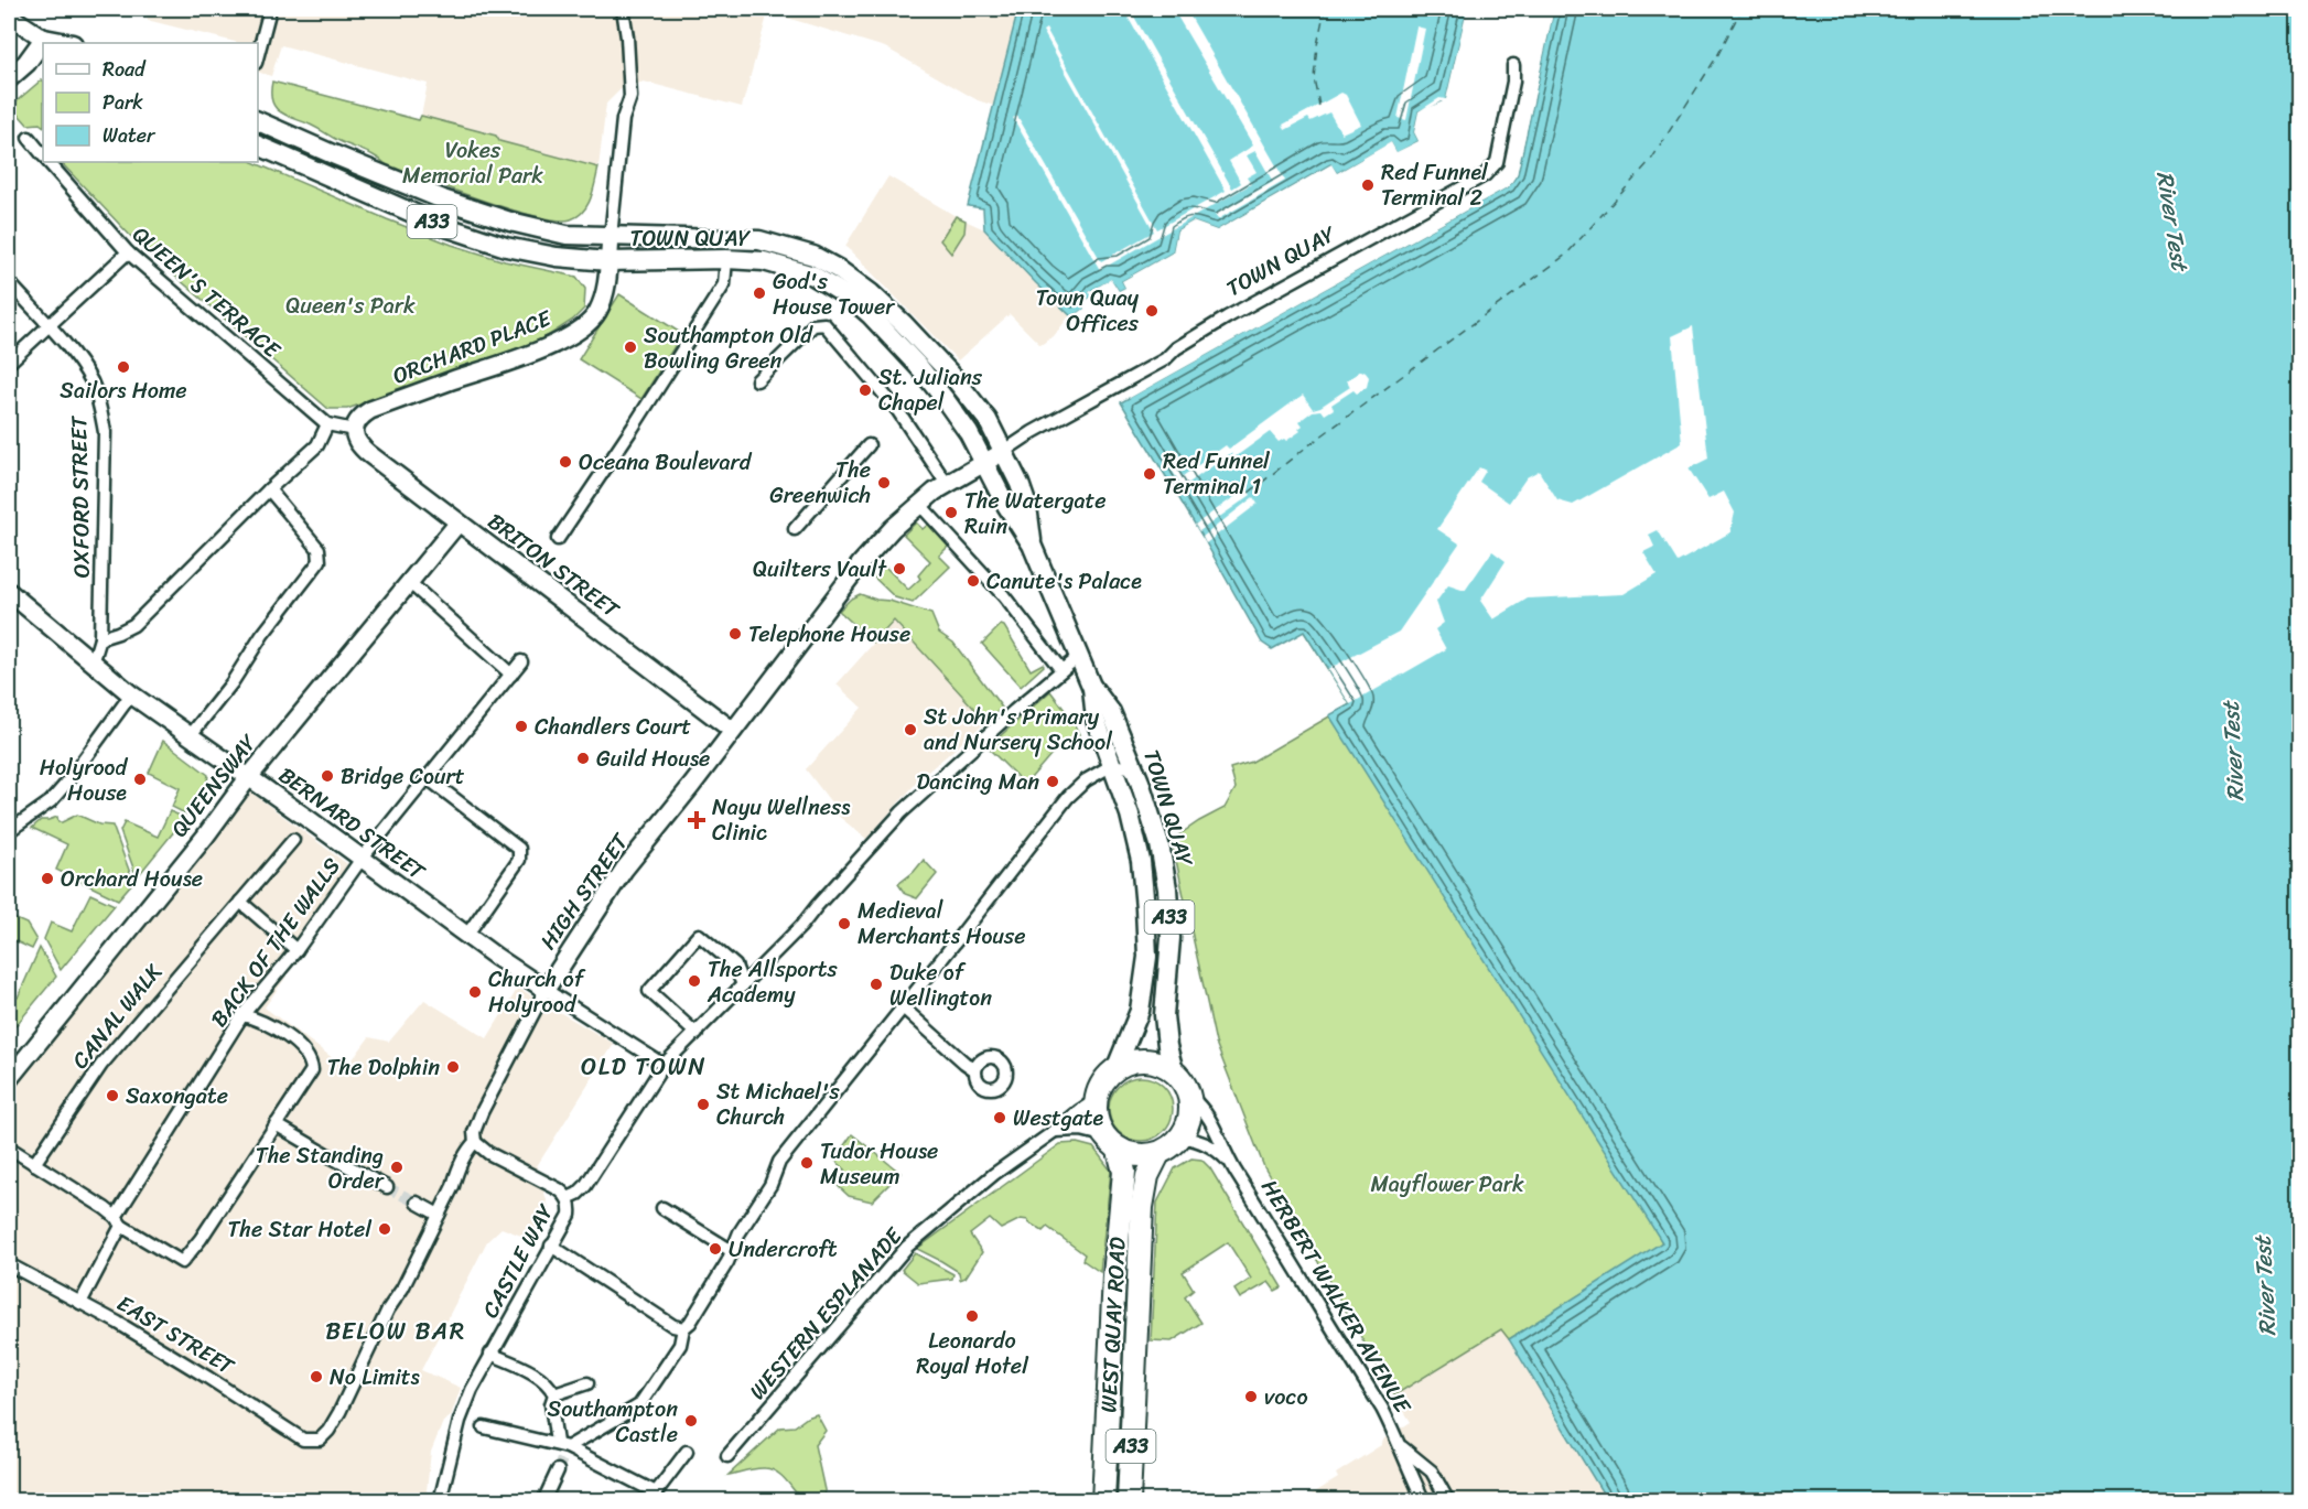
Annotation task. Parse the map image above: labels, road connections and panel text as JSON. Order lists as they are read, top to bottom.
{
  "streets": {
    "highway": ["A33", "WEST QUAY ROAD"],
    "main road": ["TOWN QUAY"],
    "street": [
      "QUEEN'S TERRACE",
      "ORCHARD PLACE",
      "OXFORD STREET",
      "BRITON STREET",
      "QUEENSWAY",
      "BERNARD STREET",
      "HIGH STREET",
      "BACK OF THE WALLS",
      "CANAL WALK",
      "CASTLE WAY",
      "HERBERT WALKER AVENUE",
      "WESTERN ESPLANADE",
      "EAST STREET"
    ]
  },
  "crossings": [
    ["A33", "TOWN QUAY"],
    ["A33", "ORCHARD PLACE"],
    ["TOWN QUAY", "ORCHARD PLACE"],
    ["TOWN QUAY", "HIGH STREET"],
    ["TOWN QUAY", "CASTLE WAY"],
    ["TOWN QUAY", "HERBERT WALKER AVENUE"],
    ["TOWN QUAY", "WESTERN ESPLANADE"],
    ["TOWN QUAY", "WEST QUAY ROAD"],
    ["QUEEN'S TERRACE", "ORCHARD PLACE"],
    ["QUEEN'S TERRACE", "BRITON STREET"],
    ["ORCHARD PLACE", "BRITON STREET"],
    ["OXFORD STREET", "BERNARD STREET"],
    ["BRITON STREET", "QUEENSWAY"],
    ["BRITON STREET", "HIGH STREET"],
    ["QUEENSWAY", "BERNARD STREET"],
    ["BERNARD STREET", "HIGH STREET"],
    ["BERNARD STREET", "BACK OF THE WALLS"],
    ["HIGH STREET", "EAST STREET"],
    ["BACK OF THE WALLS", "EAST STREET"],
    ["HERBERT WALKER AVENUE", "WESTERN ESPLANADE"],
    ["HERBERT WALKER AVENUE", "WEST QUAY ROAD"],
    ["WESTERN ESPLANADE", "WEST QUAY ROAD"]
  ],
  "districts": ["OLD TOWN", "BELOW BAR"],
  "water": ["River Test"],
  "parks": ["Vokes Memorial Park", "Queen's Park", "Mayflower Park"],
  "places": {
    "other": [
      "Red Funnel Terminal 2",
      "God's House Tower",
      "Town Quay Offices",
      "Southampton Old Bowling Green",
      "Sailors Home",
      "St. Julians Chapel",
      "Oceana Boulevard",
      "Red Funnel Terminal 1",
      "The Greenwich",
      "The Watergate Ruin",
      "Quilters Vault",
      "Canute's Palace",
      "Telephone House",
      "Chandlers Court",
      "St John's Primary and Nursery School",
      "Guild House",
      "Bridge Court",
      "Holyrood House",
      "Dancing Man",
      "Orchard House",
      "Medieval Merchants House",
      "The Allsports Academy",
      "Duke of Wellington",
      "Church of Holyrood",
      "The Dolphin",
      "Saxongate",
      "St Michael's Church",
      "Westgate",
      "Tudor House Museum",
      "The Standing Order",
      "The Star Hotel",
      "Undercroft",
      "Leonardo Royal Hotel",
      "No Limits",
      "voco",
      "Southampton Castle"
    ],
    "health": ["Nayu Wellness Clinic"]
  },
  "legend": ["Road", "Park", "Water"]
}
